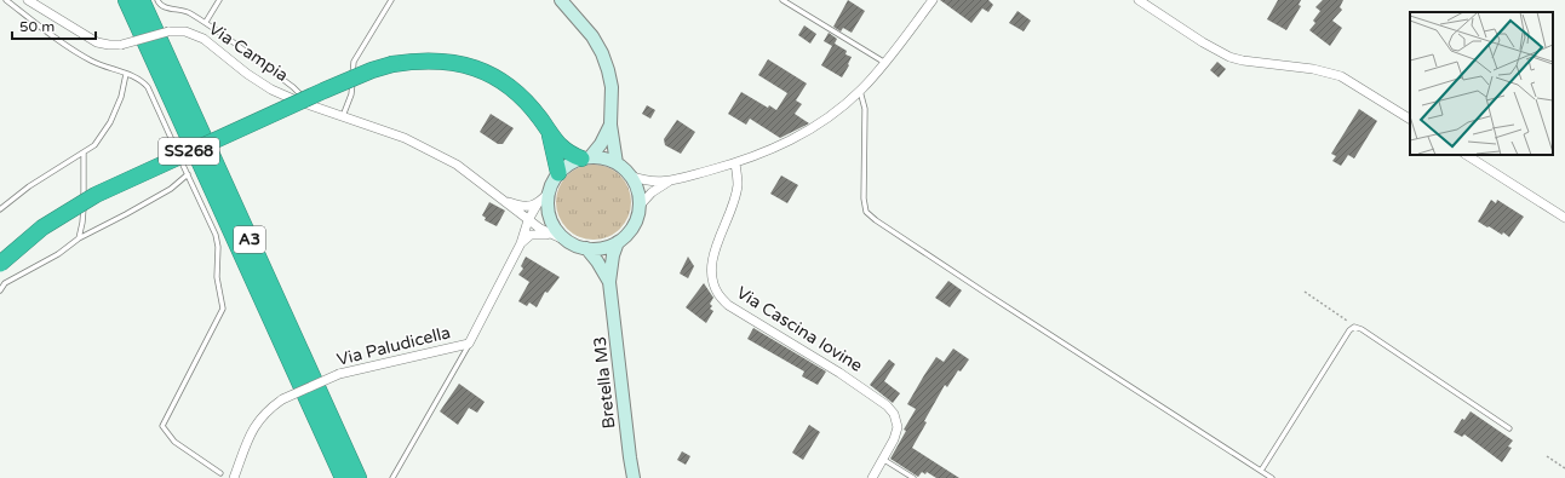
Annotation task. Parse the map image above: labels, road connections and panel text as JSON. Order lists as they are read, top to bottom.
{
  "streets": {
    "highway": ["SS268", "A3"],
    "street": [
      "Via Campia",
      "Via Cascina Iovine",
      "Via Paludicella",
      "Bretella M3"
    ]
  },
  "crossings": [
    ["SS268", "Via Paludicella"],
    ["SS268", "Bretella M3"],
    ["Via Paludicella", "Bretella M3"]
  ],
  "scale_bar": "50 m"
}
